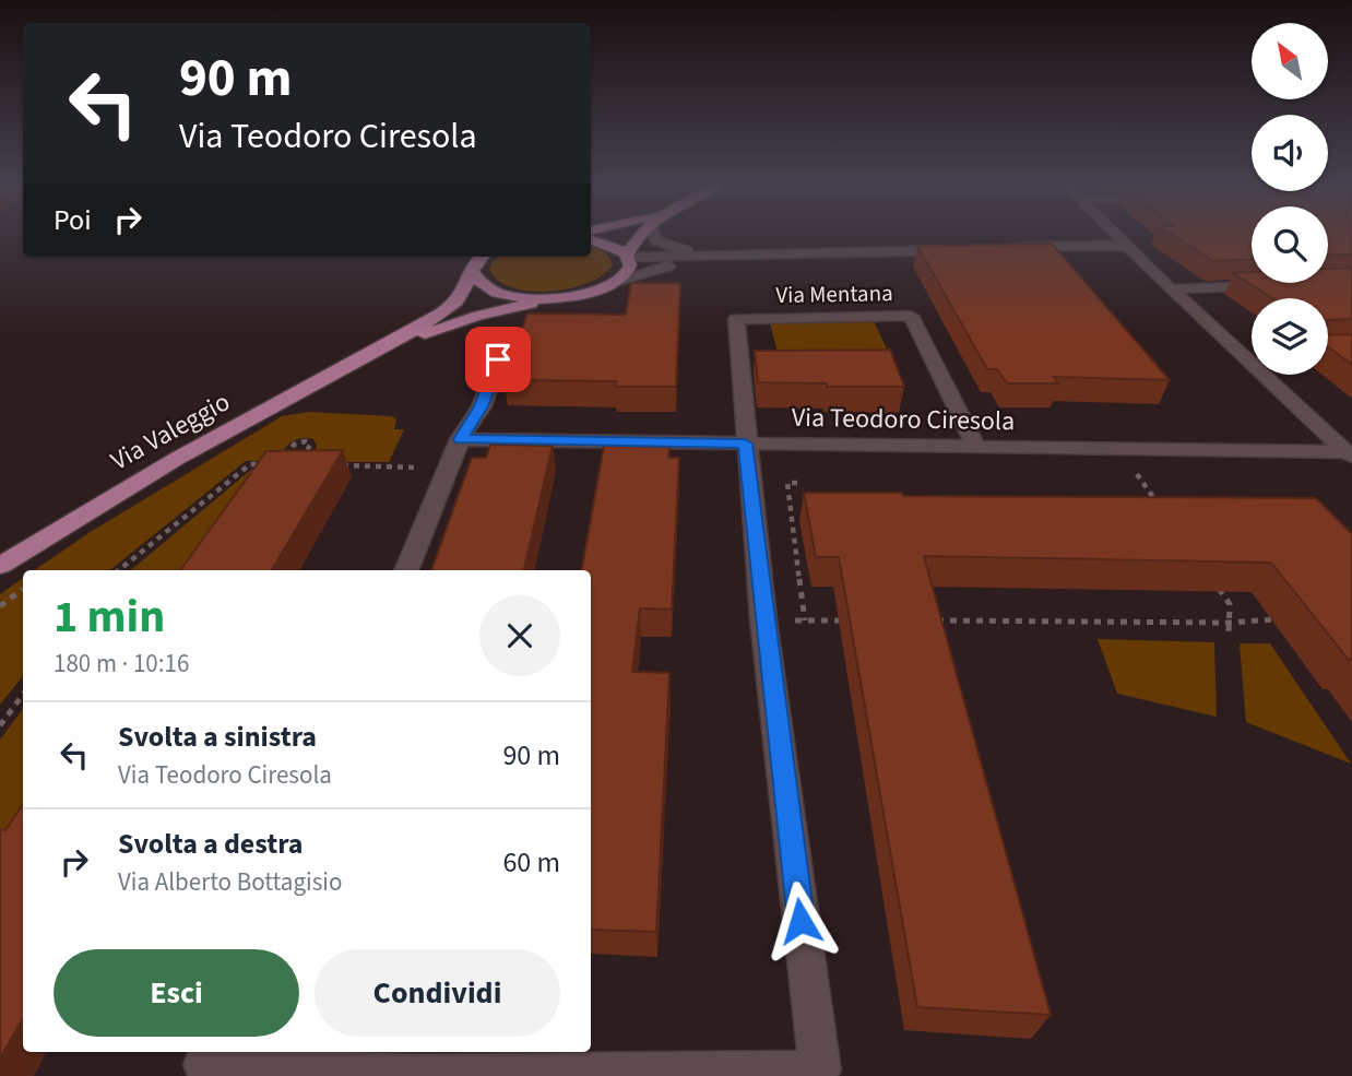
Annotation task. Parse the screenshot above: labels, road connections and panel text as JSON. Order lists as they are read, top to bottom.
{
  "streets": {
    "main road": ["Via Valeggio"],
    "street": ["Via Mentana", "Via Teodoro Ciresola"]
  },
  "crossings": [
    ["Via Mentana", "Via Teodoro Ciresola"]
  ],
  "north": "top left",
  "page": {
    "turn": ["90 m", "Via Teodoro Ciresola"],
    "then": "Poi",
    "heading": ["1 min", "180 m · 10:16"],
    "list": [
      {
        "name": "Svolta a sinistra",
        "note": "Via Teodoro Ciresola",
        "value": "90 m"
      },
      {
        "name": "Svolta a destra",
        "note": "Via Alberto Bottagisio",
        "value": "60 m"
      }
    ],
    "buttons": ["Esci", "Condividi"]
  }
}
